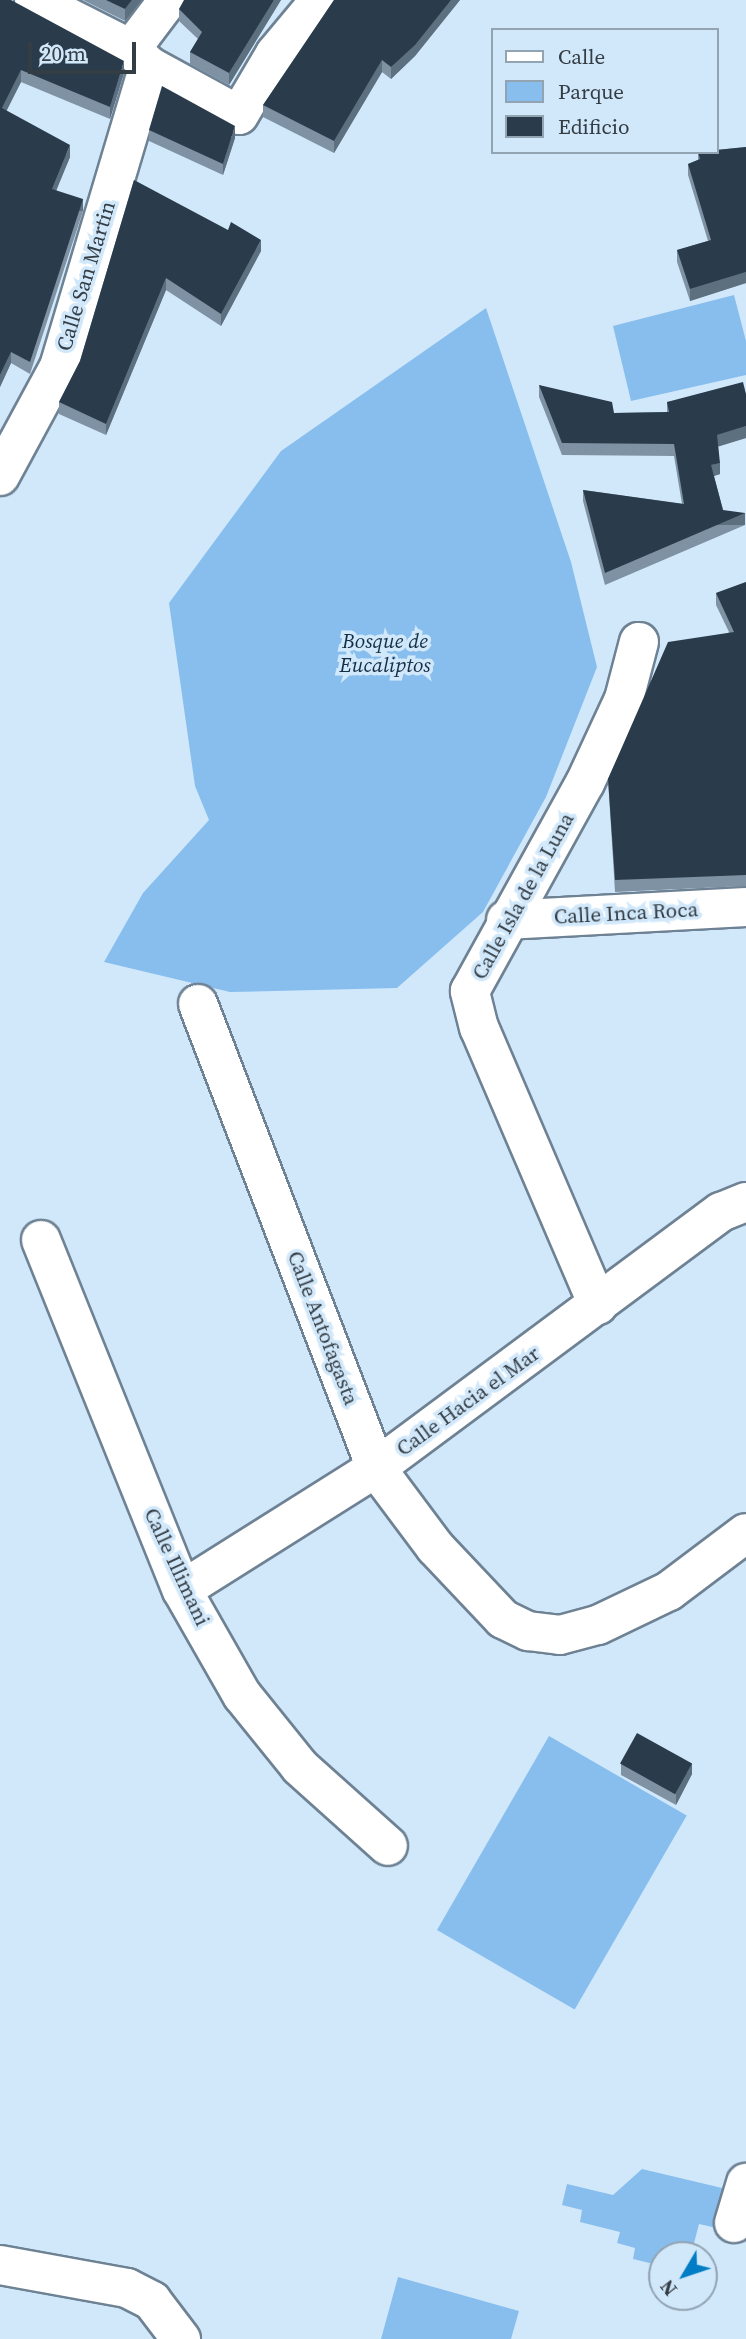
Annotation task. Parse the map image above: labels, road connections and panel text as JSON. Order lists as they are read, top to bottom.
{
  "streets": {
    "street": [
      "Calle San Martin",
      "Calle Isla de la Luna",
      "Calle Inca Roca",
      "Calle Antofagasta",
      "Calle Hacia el Mar",
      "Calle Illimani"
    ]
  },
  "crossings": [
    ["Calle Isla de la Luna", "Calle Inca Roca"],
    ["Calle Isla de la Luna", "Calle Hacia el Mar"],
    ["Calle Antofagasta", "Calle Hacia el Mar"],
    ["Calle Hacia el Mar", "Calle Illimani"]
  ],
  "parks": ["Bosque de Eucaliptos"],
  "legend": ["Calle", "Parque", "Edificio"],
  "scale_bar": "20 m",
  "north": "bottom left"
}
